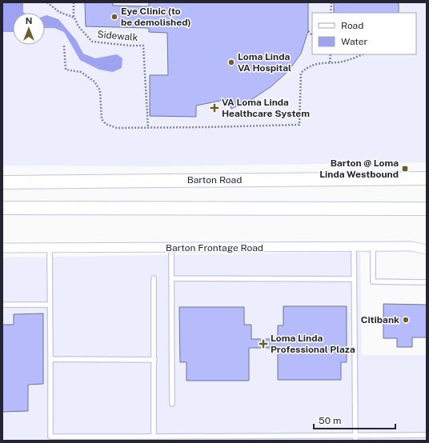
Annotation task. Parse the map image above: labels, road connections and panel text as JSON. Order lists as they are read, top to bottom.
{
  "streets": {
    "main road": ["Barton Road"],
    "street": ["Barton Frontage Road"],
    "path": ["Sidewalk"]
  },
  "places": {
    "other": ["Eye Clinic (to be demolished)", "Loma Linda VA Hospital", "Citibank"],
    "health": ["VA Loma Linda Healthcare System", "Loma Linda Professional Plaza"],
    "transit": ["Barton @ Loma Linda Westbound"]
  },
  "legend": ["Road", "Water"],
  "scale_bar": "50 m",
  "north": "top"
}
